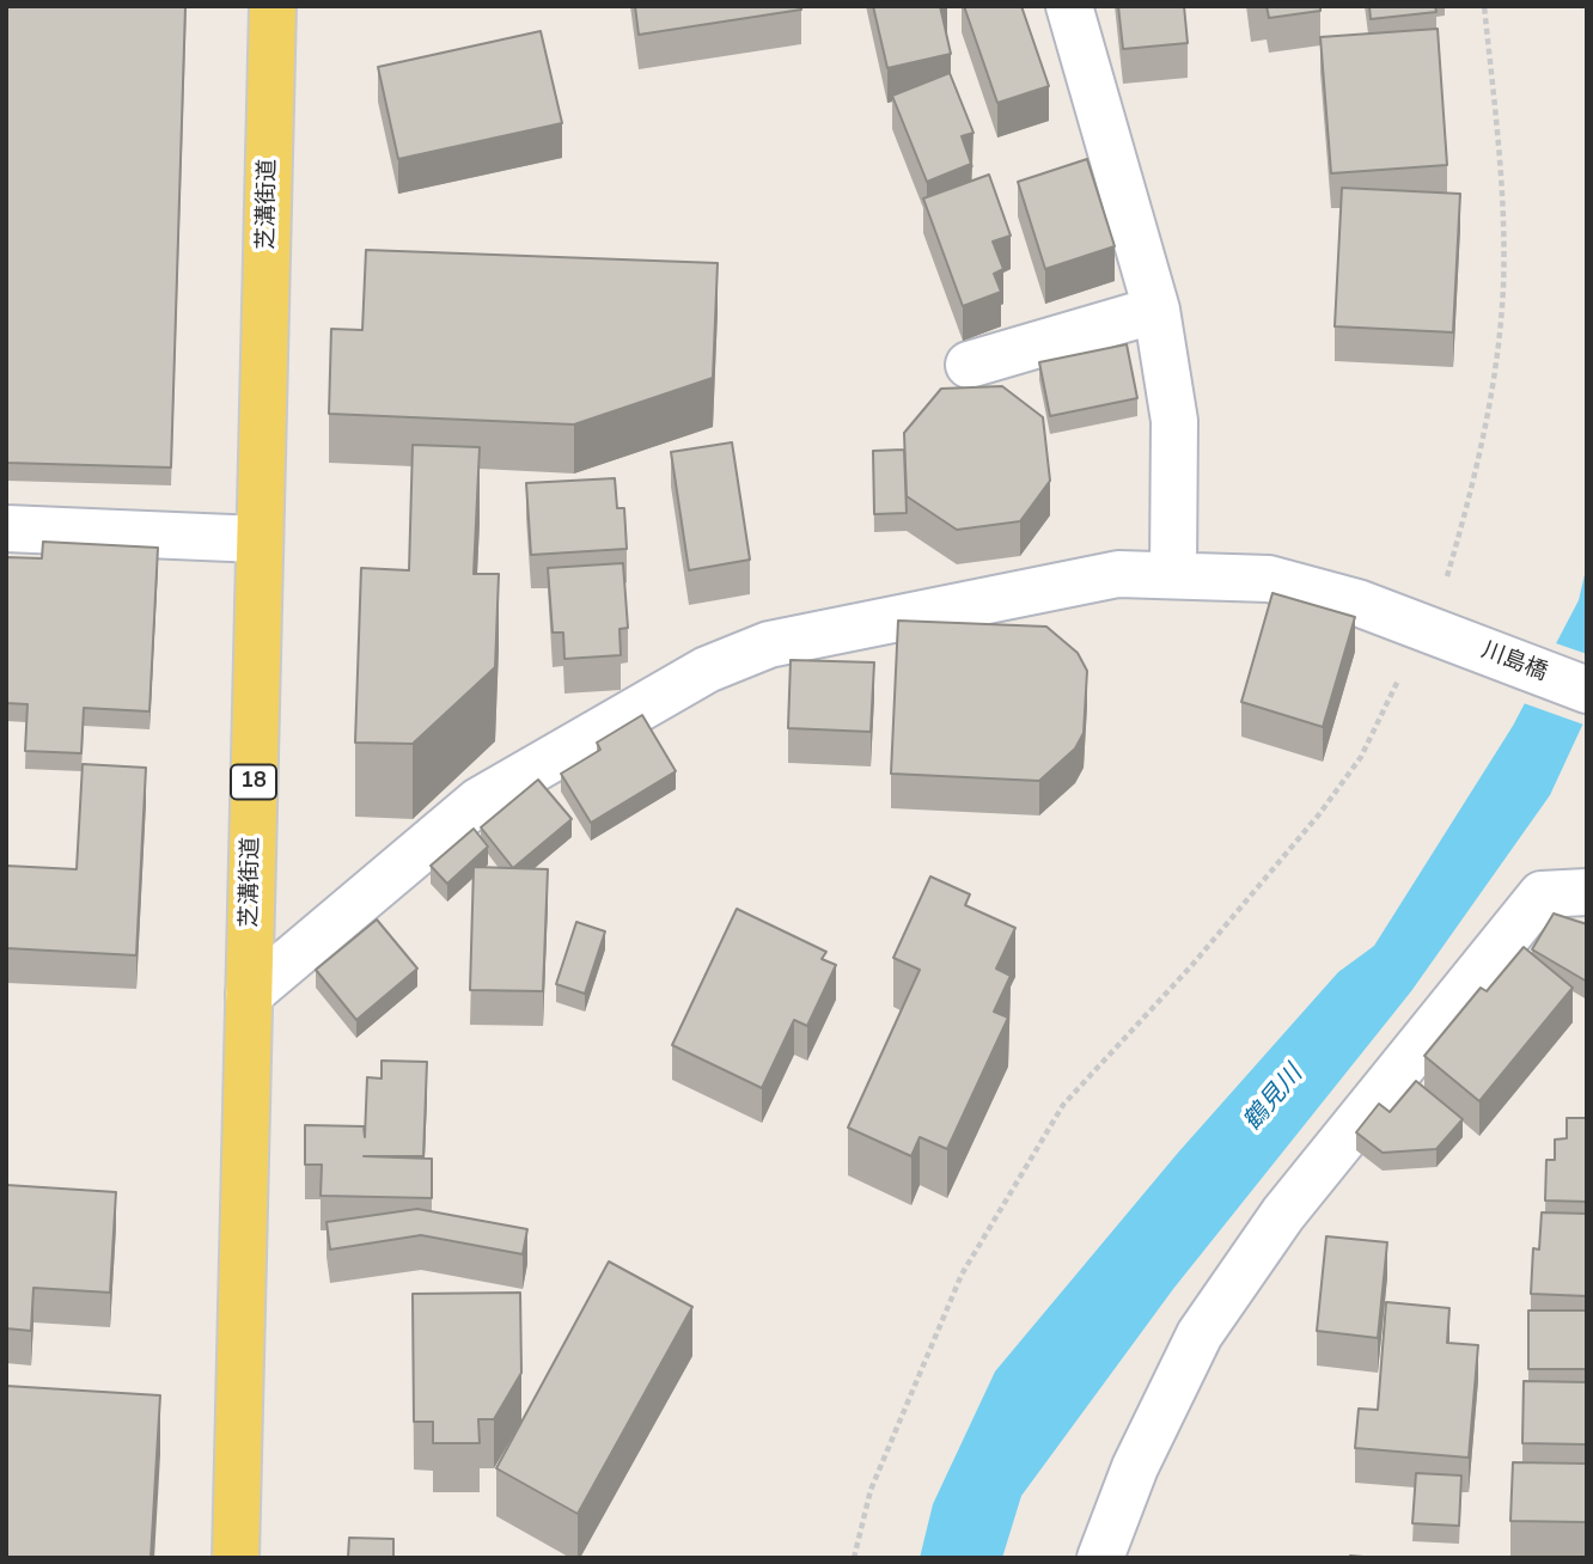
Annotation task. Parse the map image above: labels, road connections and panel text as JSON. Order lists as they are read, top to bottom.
{
  "streets": {
    "main road": ["芝溝街道", "18"],
    "street": ["川島橋"]
  },
  "crossings": [
    ["芝溝街道", "川島橋"]
  ],
  "water": ["鶴見川"]
}
